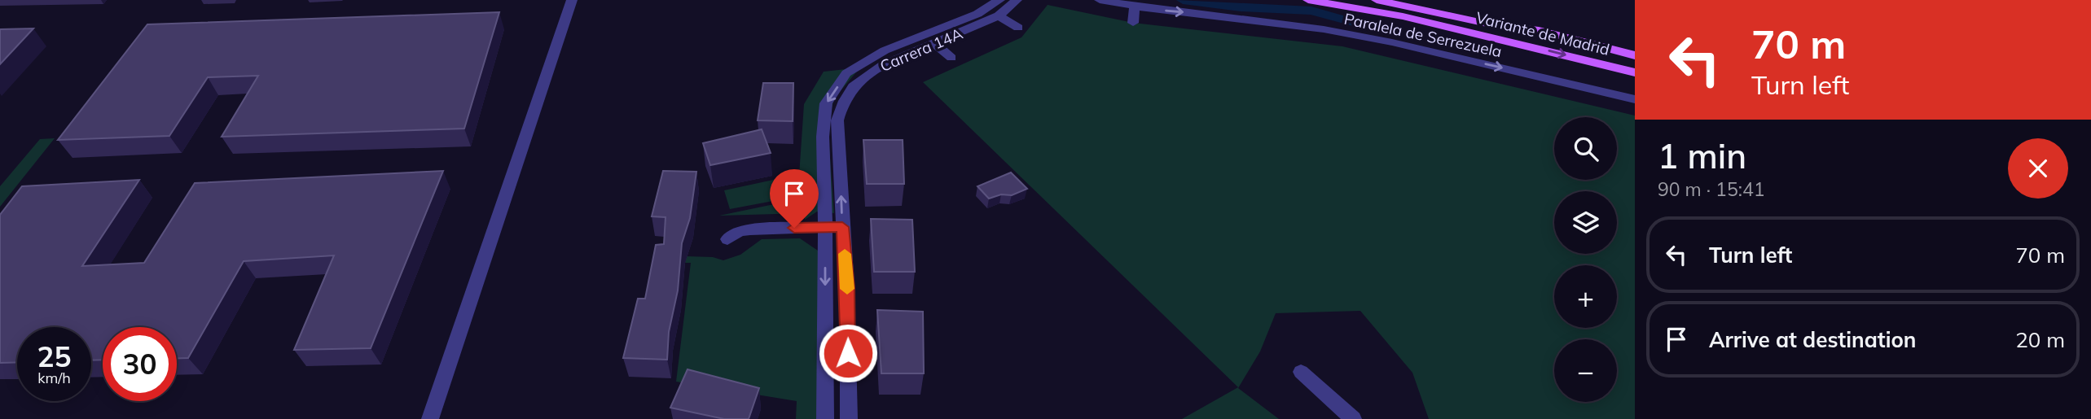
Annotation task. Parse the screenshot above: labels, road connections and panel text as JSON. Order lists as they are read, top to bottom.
{
  "streets": {
    "main road": ["Variante de Madrid"],
    "street": ["Paralela de Serrezuela", "Carrera 14A"]
  },
  "one_way": ["Paralela de Serrezuela"],
  "page": {
    "turn": ["70 m", "Turn left"],
    "map_buttons": ["+", "−"],
    "heading": ["1 min", "90 m · 15:41"],
    "list": [
      {
        "name": "Turn left",
        "value": "70 m"
      },
      {
        "name": "Arrive at destination",
        "value": "20 m"
      }
    ],
    "speed": "25 km/h",
    "limit": "30"
  }
}
